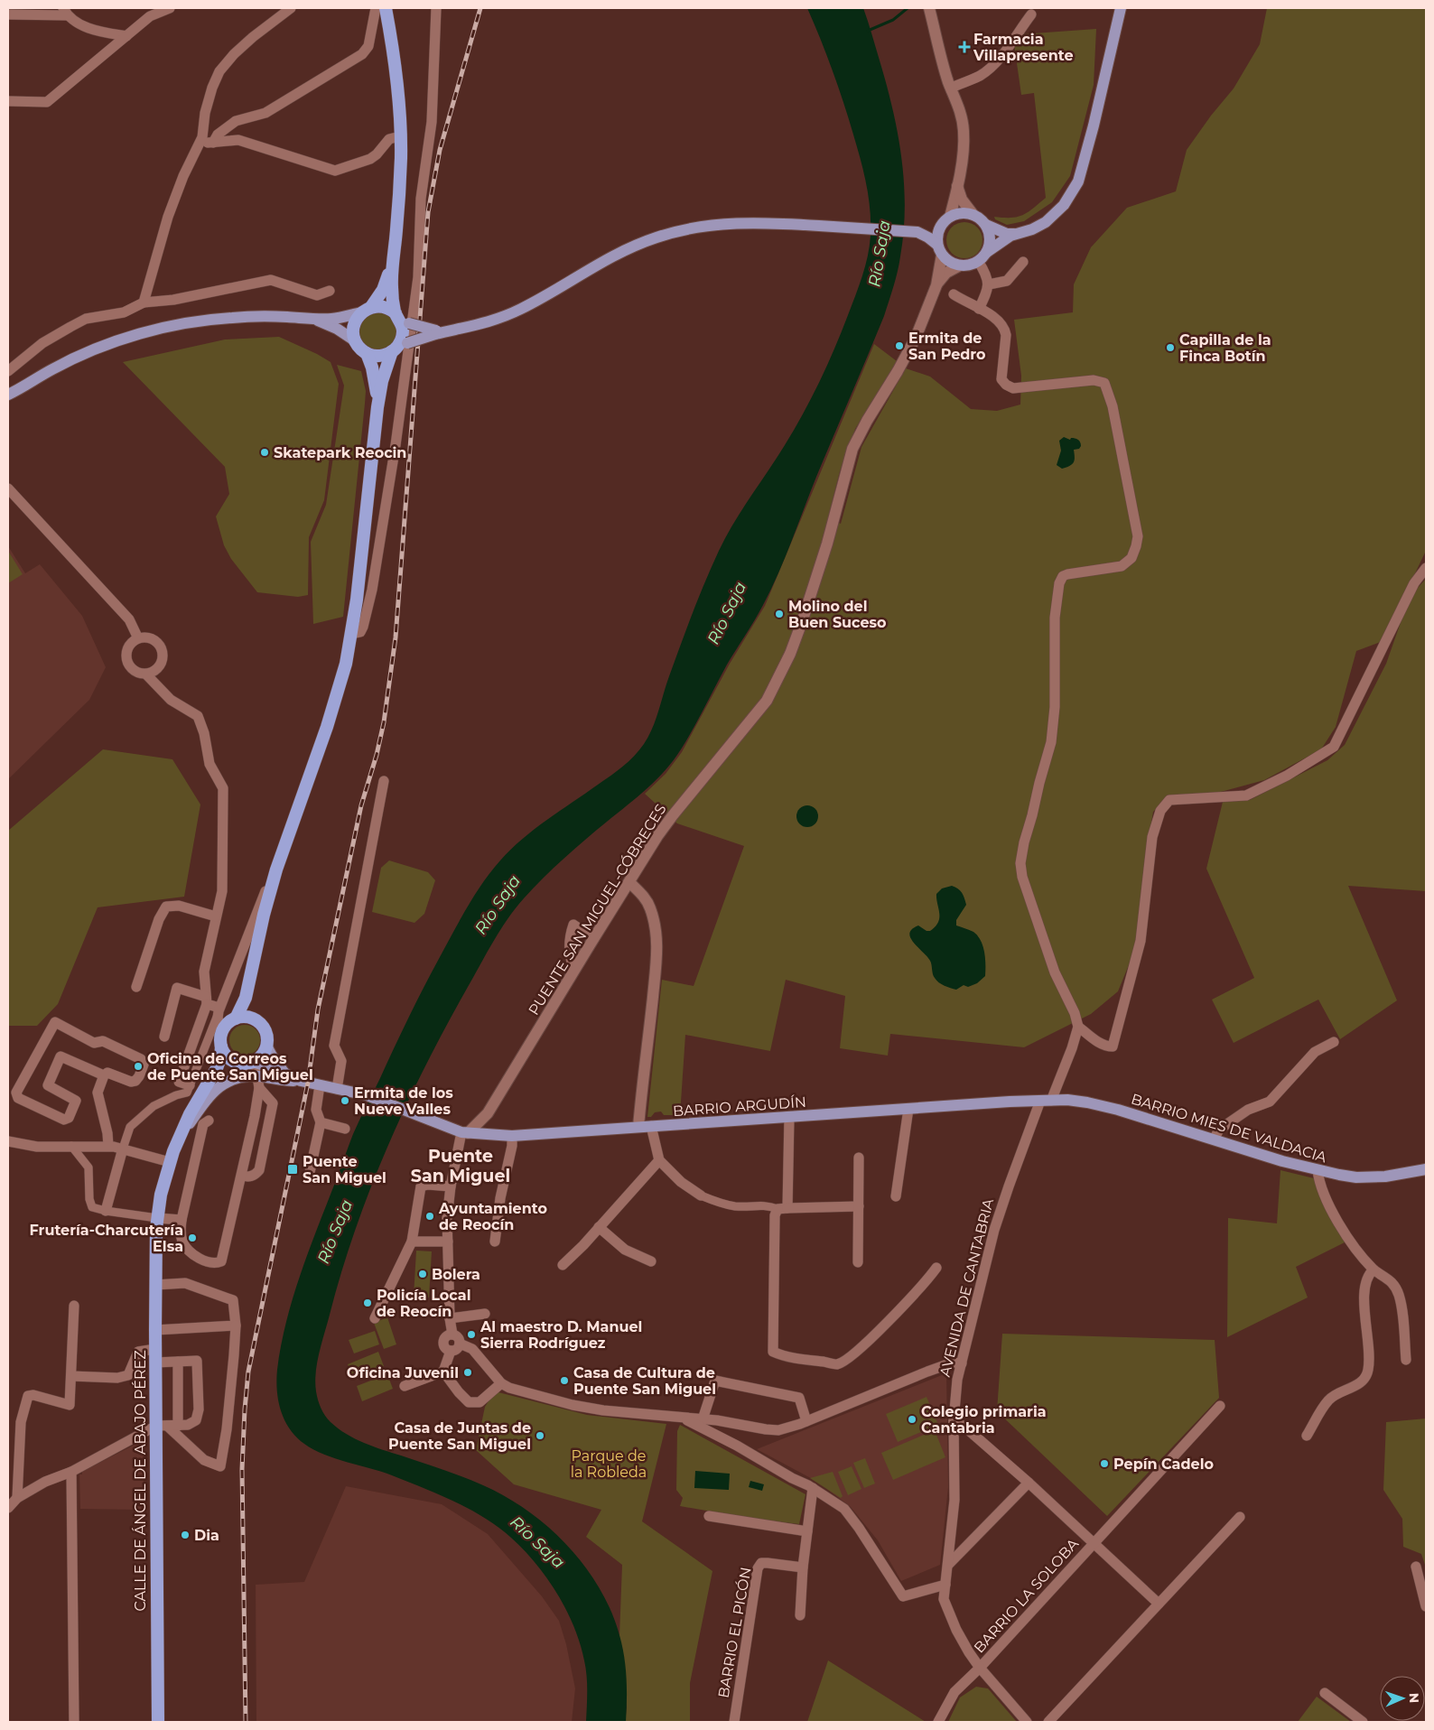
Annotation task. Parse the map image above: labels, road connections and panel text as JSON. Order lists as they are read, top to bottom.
{
  "streets": {
    "highway": ["CALLE DE ÁNGEL DE ABAJO PÉREZ"],
    "main road": ["PUENTE SAN MIGUEL-CÓBRECES", "BARRIO ARGUDÍN", "BARRIO MIES DE VALDACIA"],
    "street": ["AVENIDA DE CANTABRIA", "BARRIO LA SOLOBA", "BARRIO EL PICÓN"]
  },
  "crossings": [
    ["PUENTE SAN MIGUEL-CÓBRECES", "BARRIO ARGUDÍN"],
    ["BARRIO ARGUDÍN", "BARRIO MIES DE VALDACIA"],
    ["BARRIO ARGUDÍN", "AVENIDA DE CANTABRIA"],
    ["BARRIO MIES DE VALDACIA", "AVENIDA DE CANTABRIA"],
    ["AVENIDA DE CANTABRIA", "BARRIO LA SOLOBA"]
  ],
  "districts": ["Puente San Miguel"],
  "water": ["Río Saja"],
  "parks": ["Parque de la Robleda"],
  "places": {
    "health": ["Farmacia Villapresente"],
    "other": [
      "Ermita de San Pedro",
      "Capilla de la Finca Botín",
      "Skatepark Reocin",
      "Molino del Buen Suceso",
      "Oficina de Correos de Puente San Miguel",
      "Ermita de los Nueve Valles",
      "Ayuntamiento de Reocín",
      "Frutería-Charcutería Elsa",
      "Bolera",
      "Policía Local de Reocín",
      "Al maestro D. Manuel Sierra Rodríguez",
      "Oficina Juvenil",
      "Casa de Cultura de Puente San Miguel",
      "Colegio primaria Cantabria",
      "Casa de Juntas de Puente San Miguel",
      "Pepín Cadelo",
      "Dia"
    ],
    "transit": ["Puente San Miguel"]
  },
  "north": "right"
}
